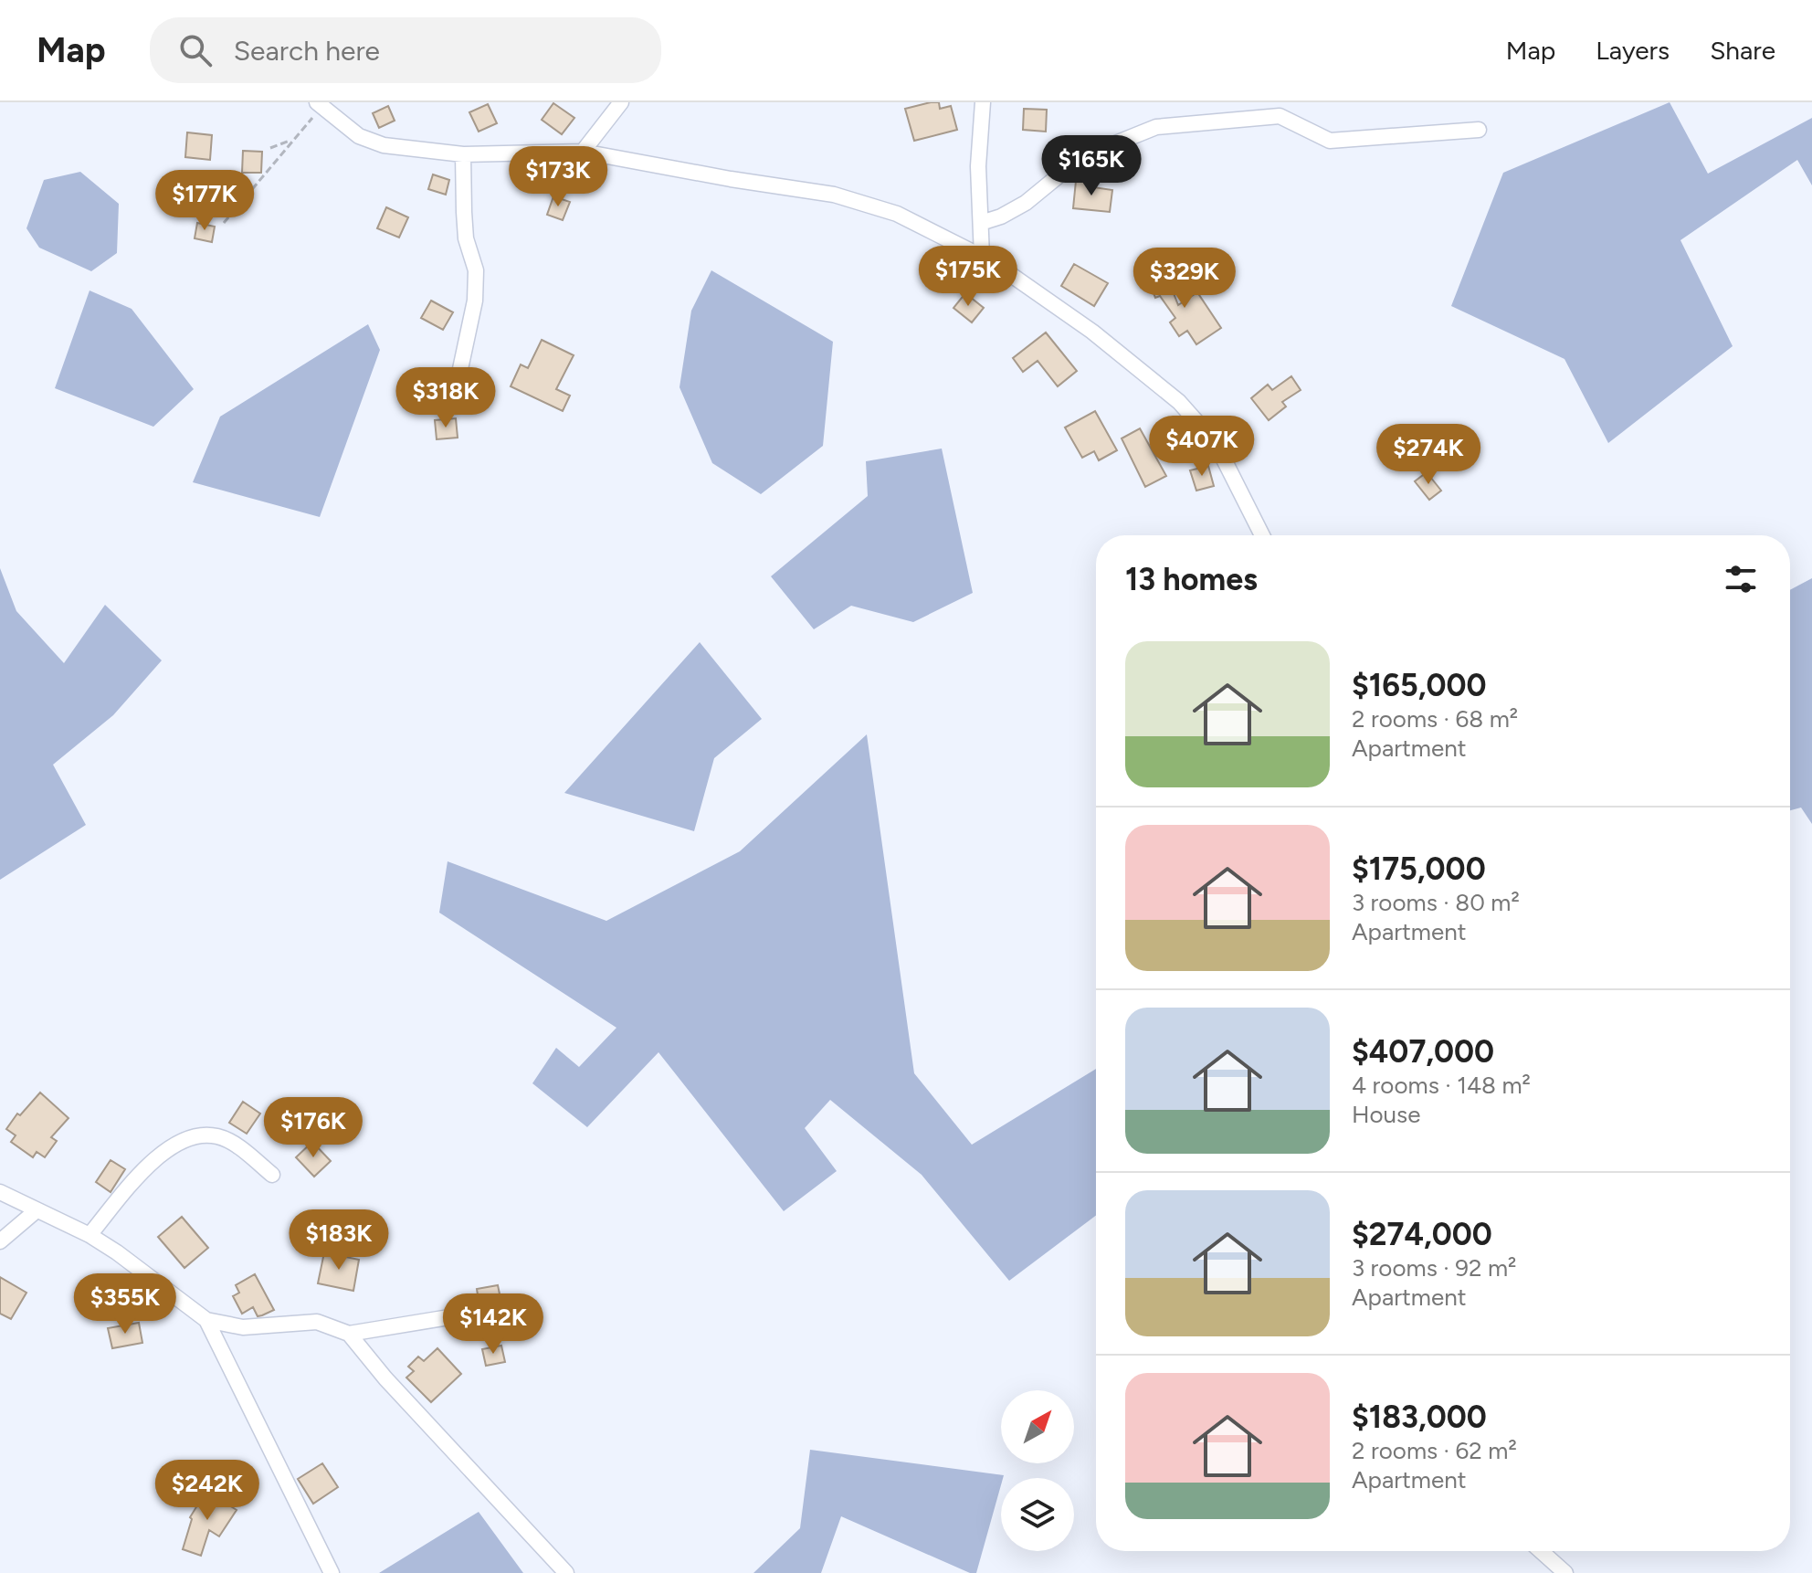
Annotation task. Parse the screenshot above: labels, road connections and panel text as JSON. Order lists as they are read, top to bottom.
{
  "north": "top right",
  "page": {
    "header": "Map",
    "search": "Search here",
    "nav": ["Map", "Layers", "Share"],
    "price": [
      "$165K",
      "$173K",
      "$177K",
      "$175K",
      "$329K",
      "$318K",
      "$407K",
      "$274K",
      "$176K",
      "$183K",
      "$355K",
      "$142K",
      "$242K"
    ],
    "heading": "13 homes",
    "list": [
      {
        "name": "$165,000",
        "note": "2 rooms · 68 m² · Apartment"
      },
      {
        "name": "$175,000",
        "note": "3 rooms · 80 m² · Apartment"
      },
      {
        "name": "$407,000",
        "note": "4 rooms · 148 m² · House"
      },
      {
        "name": "$274,000",
        "note": "3 rooms · 92 m² · Apartment"
      },
      {
        "name": "$183,000",
        "note": "2 rooms · 62 m² · Apartment"
      }
    ]
  }
}
